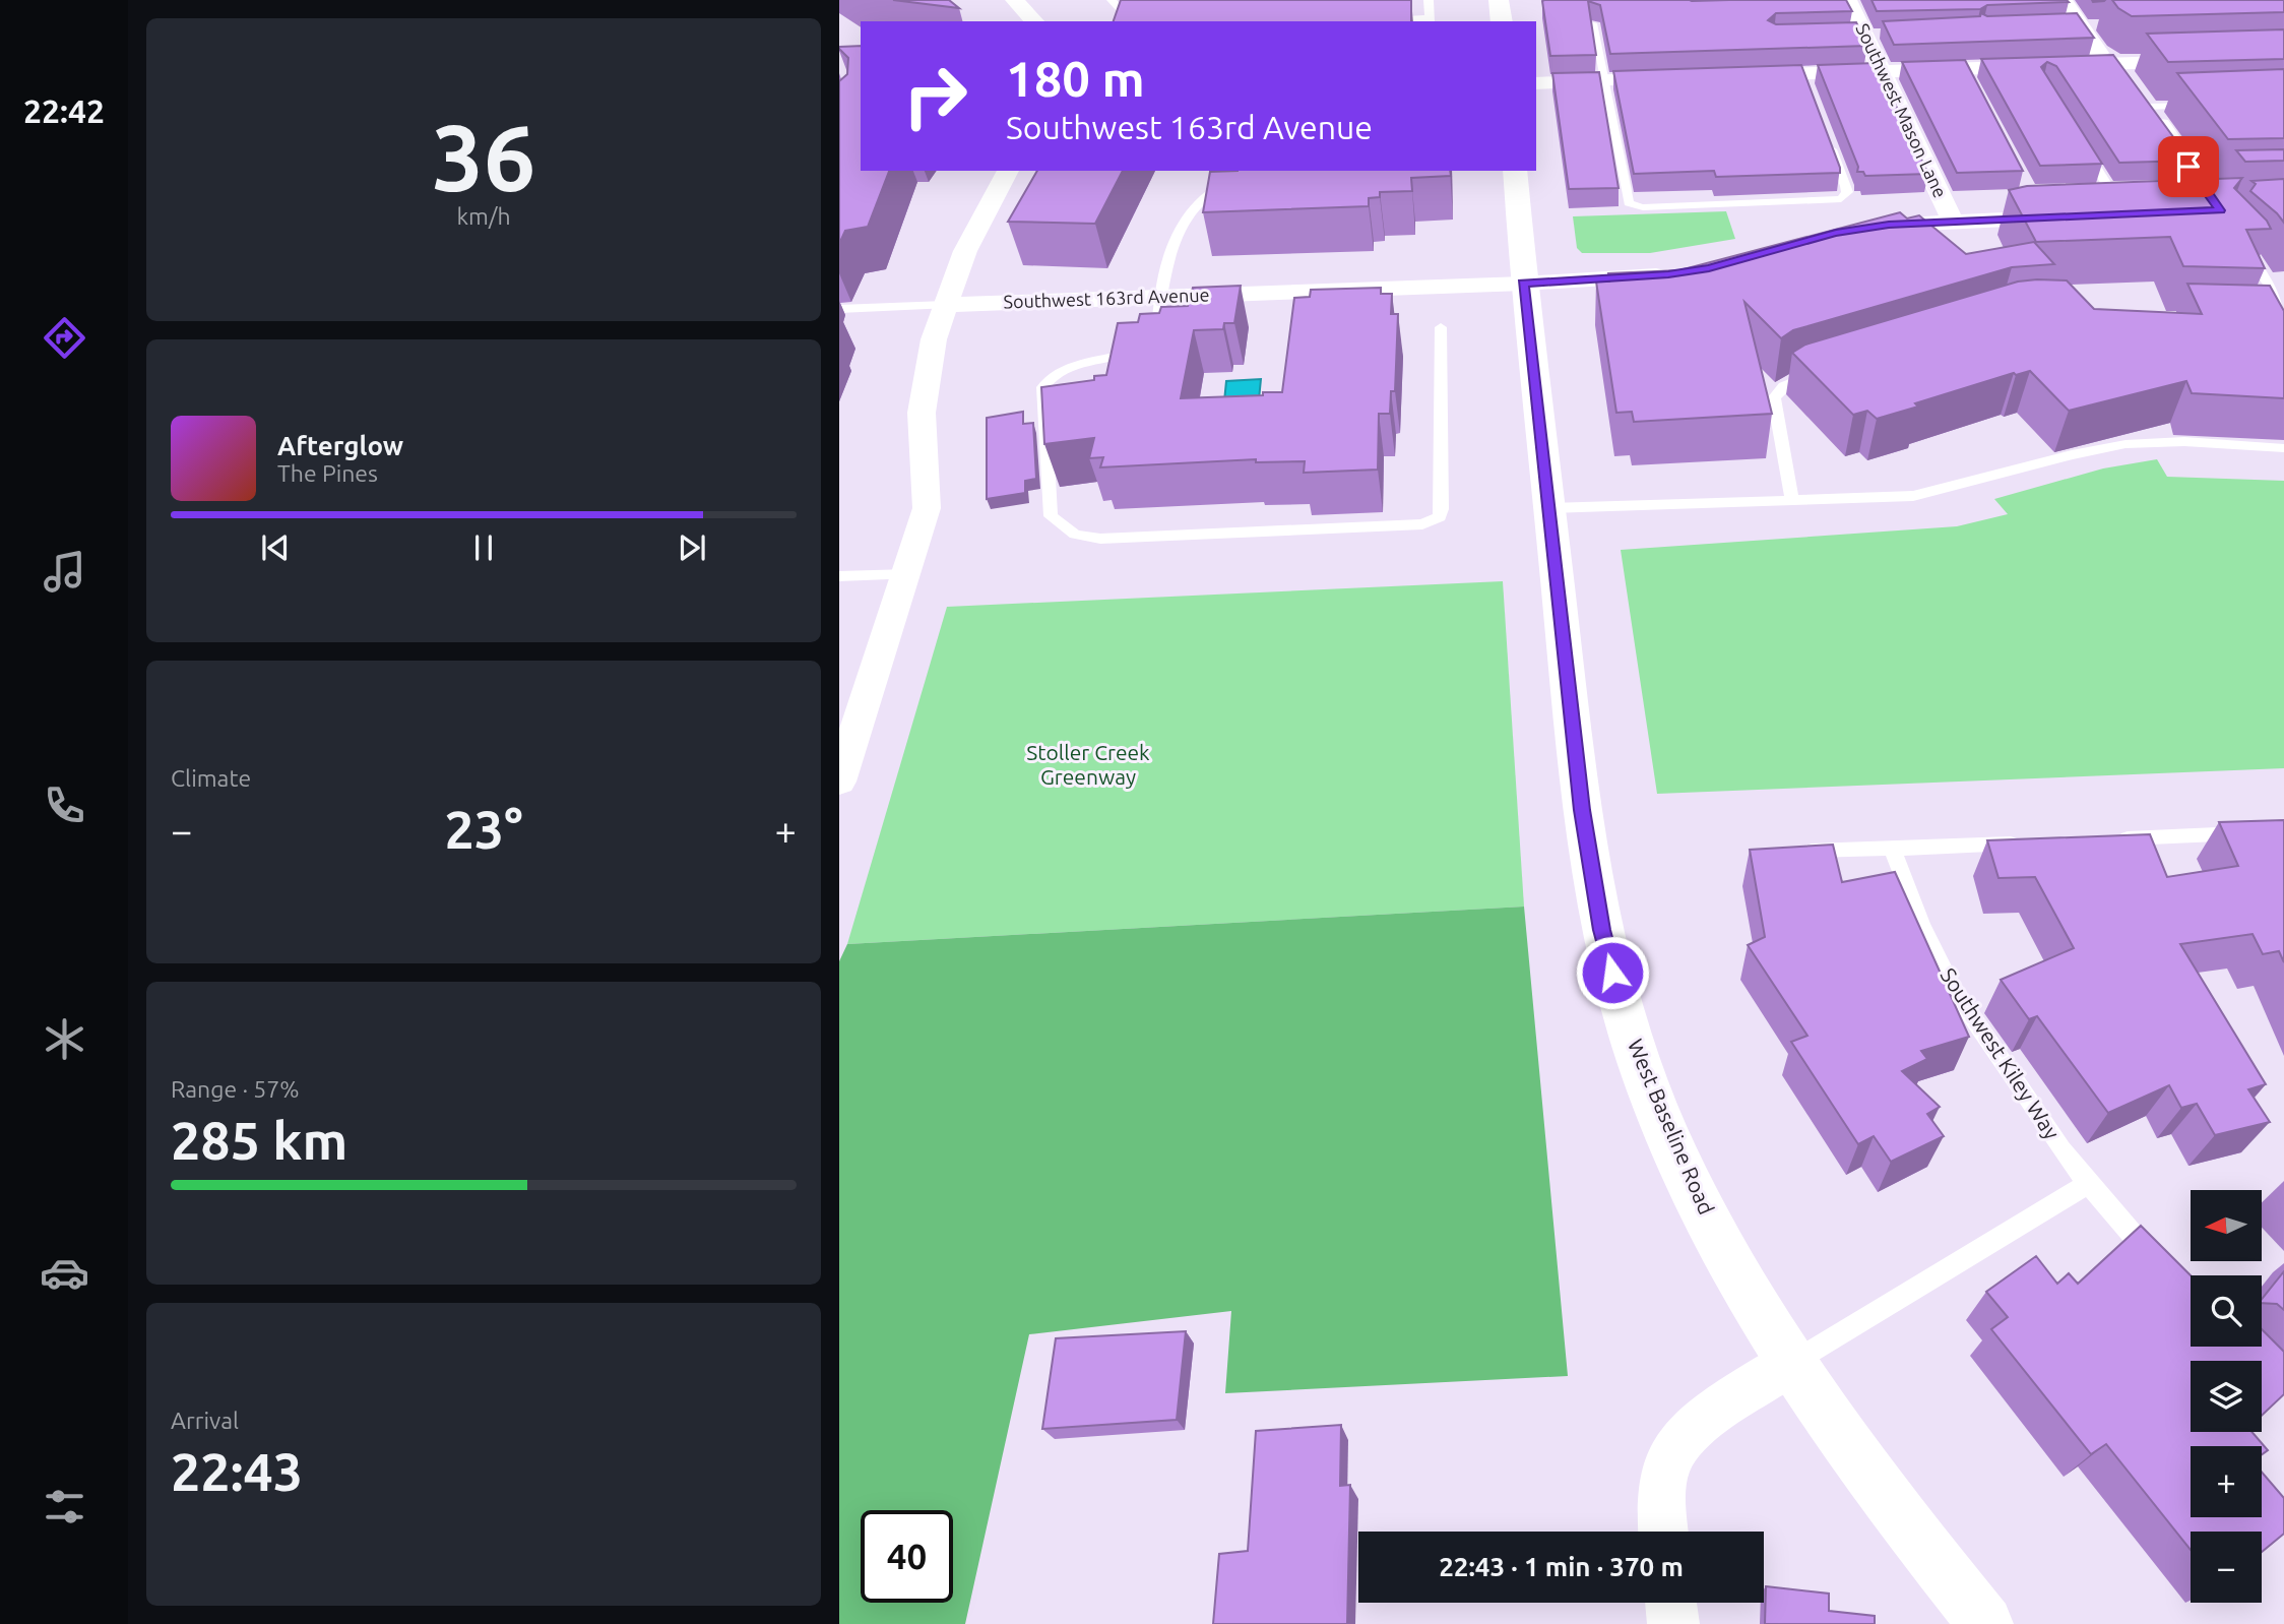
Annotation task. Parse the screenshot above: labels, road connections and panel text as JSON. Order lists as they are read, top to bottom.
{
  "streets": {
    "street": ["Southwest Mason Lane", "Southwest 163rd Avenue", "West Baseline Road"],
    "lane": ["Southwest Kiley Way"]
  },
  "crossings": [
    ["Southwest 163rd Avenue", "West Baseline Road"]
  ],
  "parks": ["Stoller Creek Greenway"],
  "north": "left",
  "page": {
    "tabs": "22:42",
    "tile": [
      ["36", "km/h"],
      "Climate",
      ["Range · 57%", "285 km"],
      ["Arrival", "22:43"]
    ],
    "turn": ["180 m", "Southwest 163rd Avenue"],
    "song": ["Afterglow", "The Pines"],
    "heat": ["−", "23°", "+"],
    "map_buttons": ["+", "−"],
    "limit": "40",
    "trip": "22:43 · 1 min · 370 m"
  }
}
